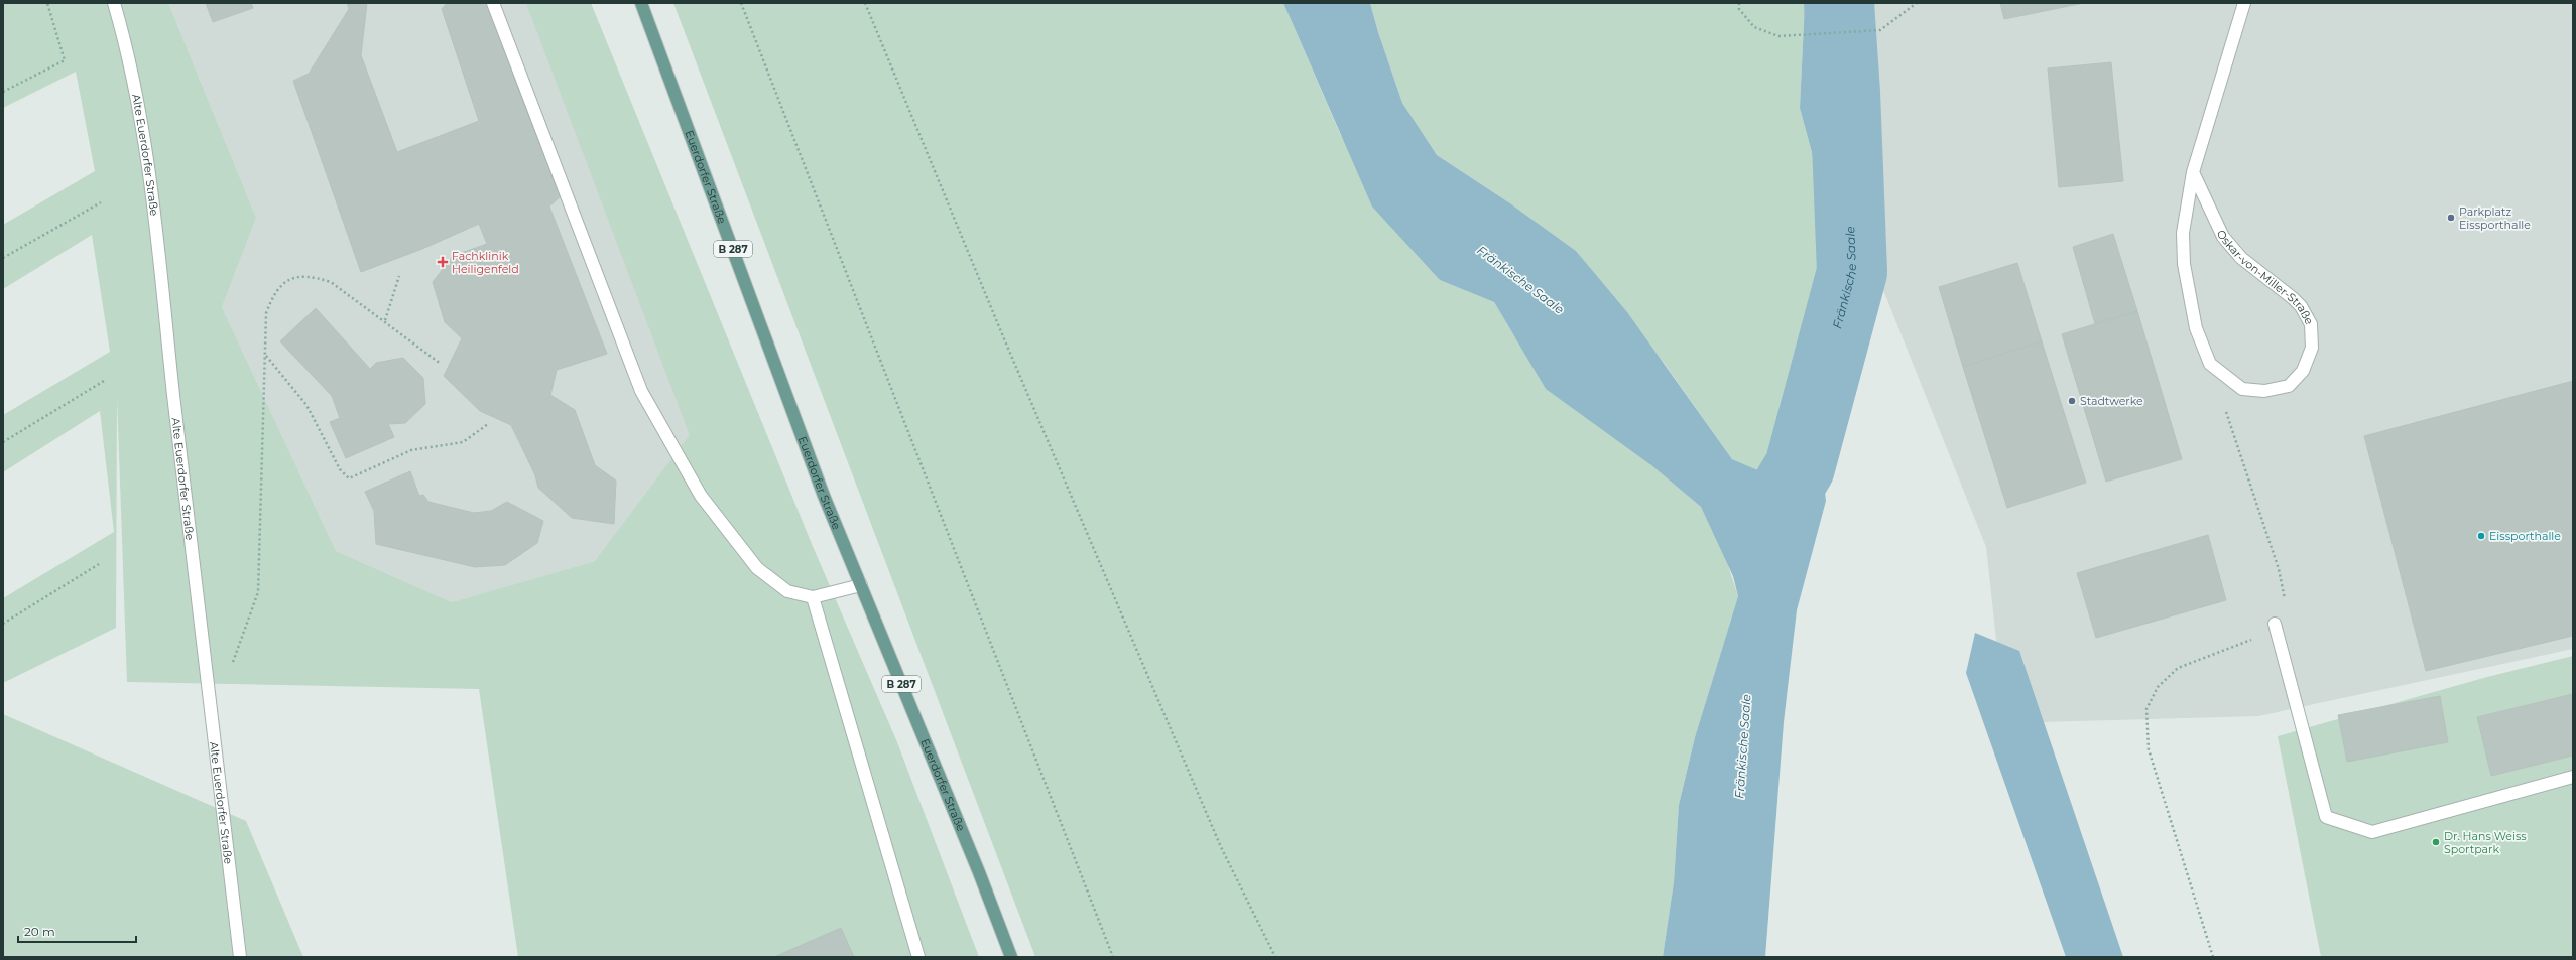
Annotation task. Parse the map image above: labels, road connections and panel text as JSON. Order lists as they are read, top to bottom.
{
  "streets": {
    "main road": ["Euerdorfer Straße", "B 287"],
    "street": ["Alte Euerdorfer Straße", "Oskar-von-Miller-Straße"]
  },
  "water": ["Fränkische Saale"],
  "places": {
    "other": [
      "Parkplatz Eissporthalle",
      "Stadtwerke",
      "Eissporthalle",
      "Dr. Hans Weiss Sportpark"
    ],
    "health": ["Fachklinik Heiligenfeld"]
  },
  "scale_bar": "20 m"
}
